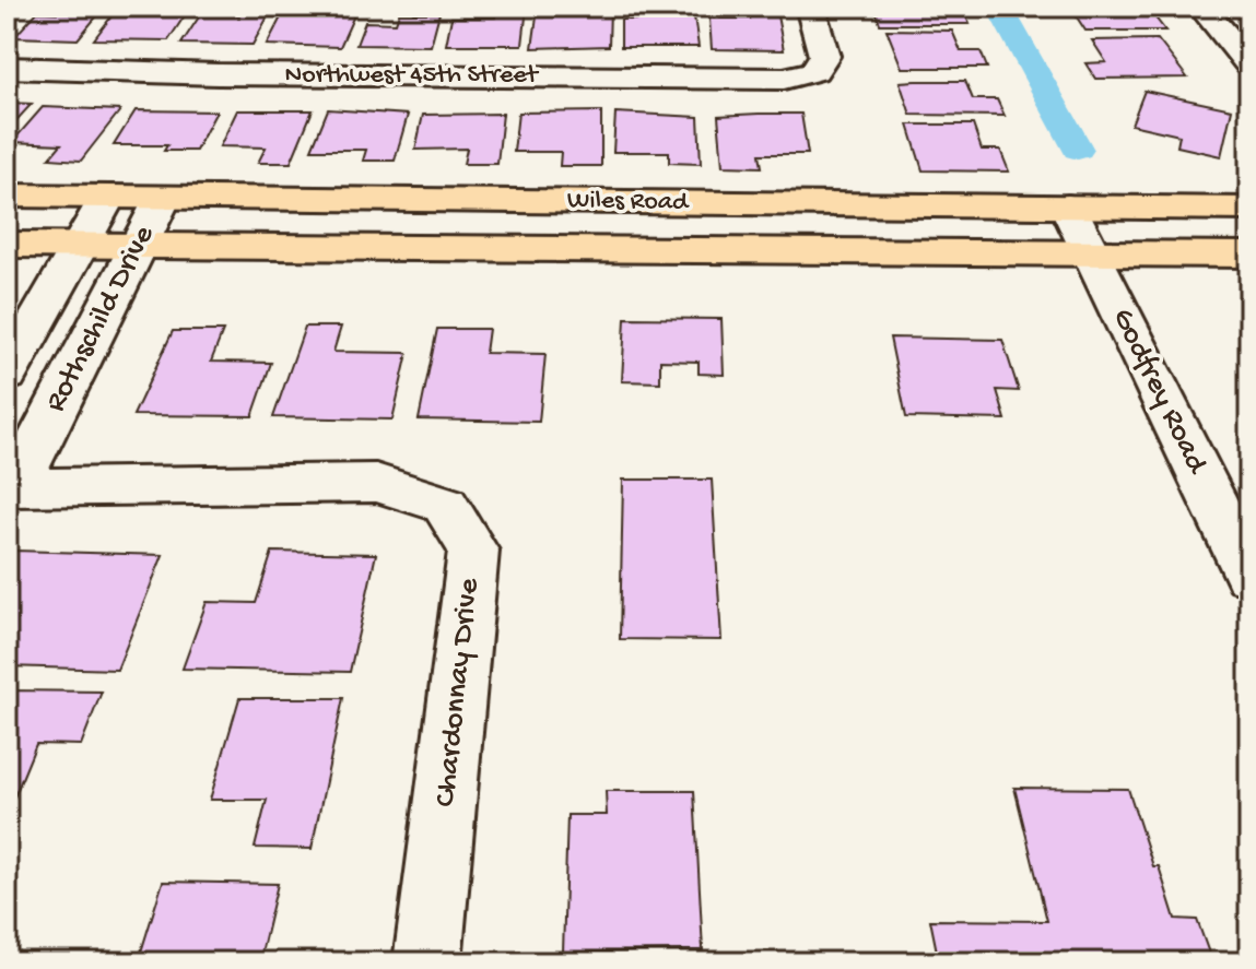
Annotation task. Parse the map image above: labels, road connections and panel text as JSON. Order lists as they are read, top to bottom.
{
  "streets": {
    "main road": ["Wiles Road"],
    "street": [
      "Northwest 45th Street",
      "Rothschild Drive",
      "Godfrey Road",
      "Chardonnay Drive"
    ]
  },
  "crossings": [
    ["Wiles Road", "Rothschild Drive"],
    ["Wiles Road", "Godfrey Road"],
    ["Rothschild Drive", "Chardonnay Drive"]
  ]
}
